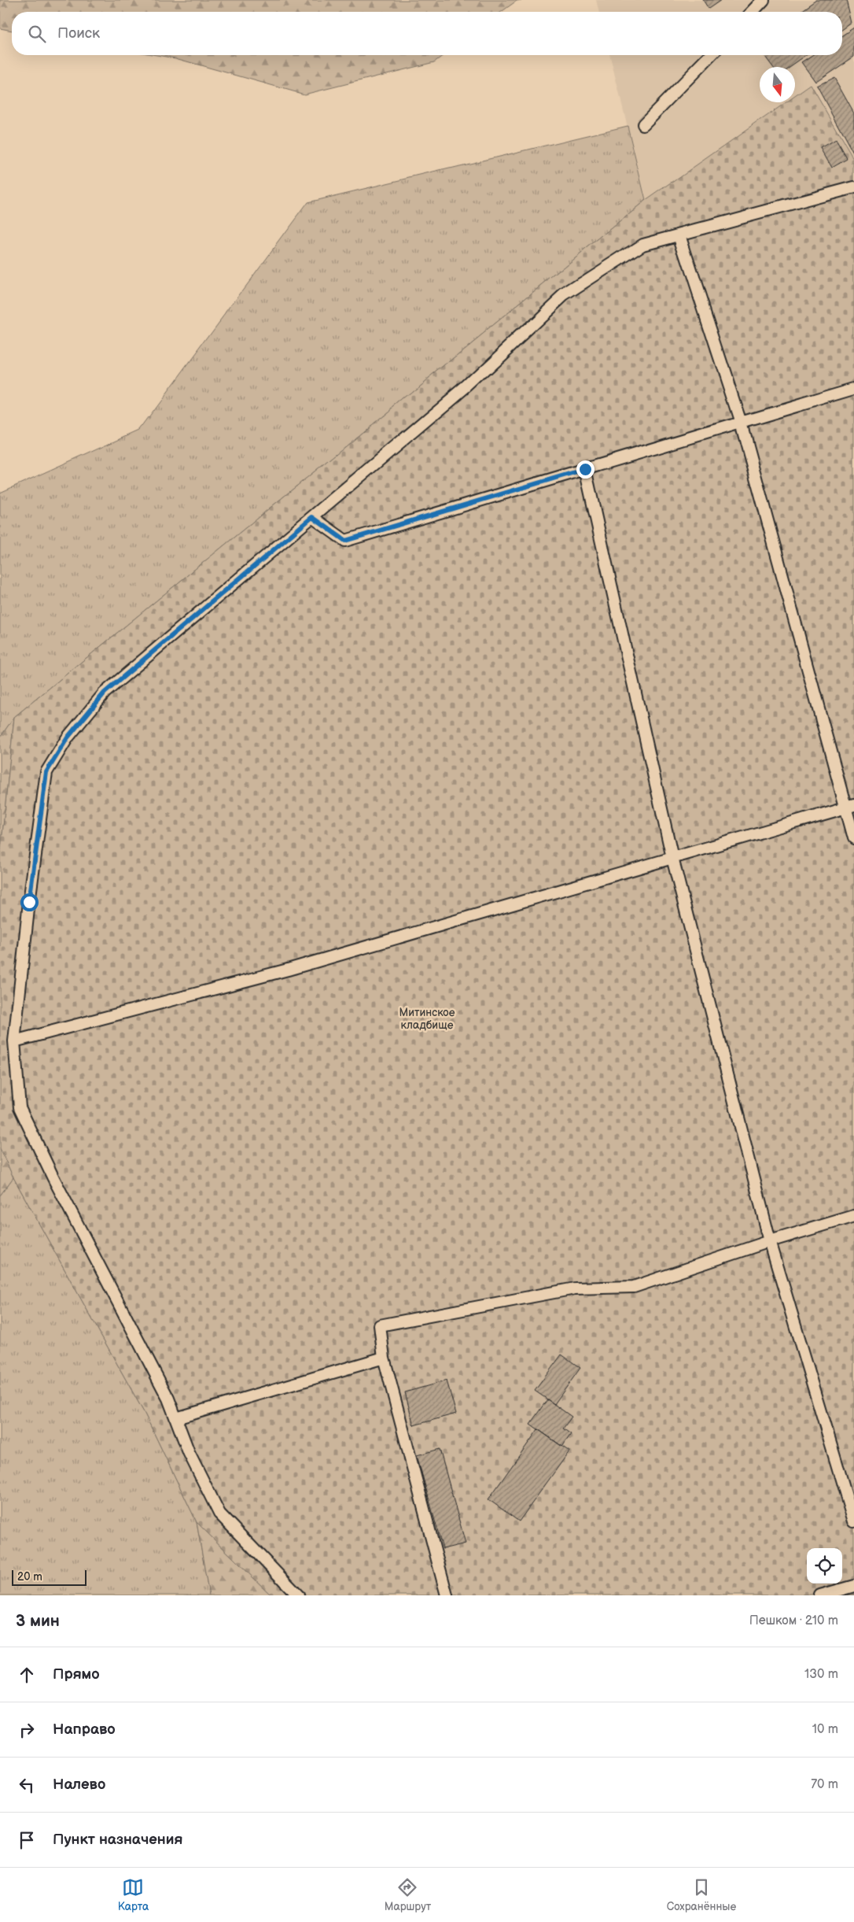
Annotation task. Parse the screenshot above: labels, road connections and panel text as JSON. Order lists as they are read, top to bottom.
{
  "parks": ["Митинское кладбище"],
  "scale_bar": "20 m",
  "north": "bottom",
  "page": {
    "search": "Поиск",
    "scale": "20 m",
    "heading": ["3 мин", "Пешком · 210 m"],
    "list": [
      ["Прямо", "130 m"],
      ["Направо", "10 m"],
      ["Налево", "70 m"],
      "Пункт назначения"
    ],
    "nav": ["Карта", "Маршрут", "Сохранённые"]
  }
}
